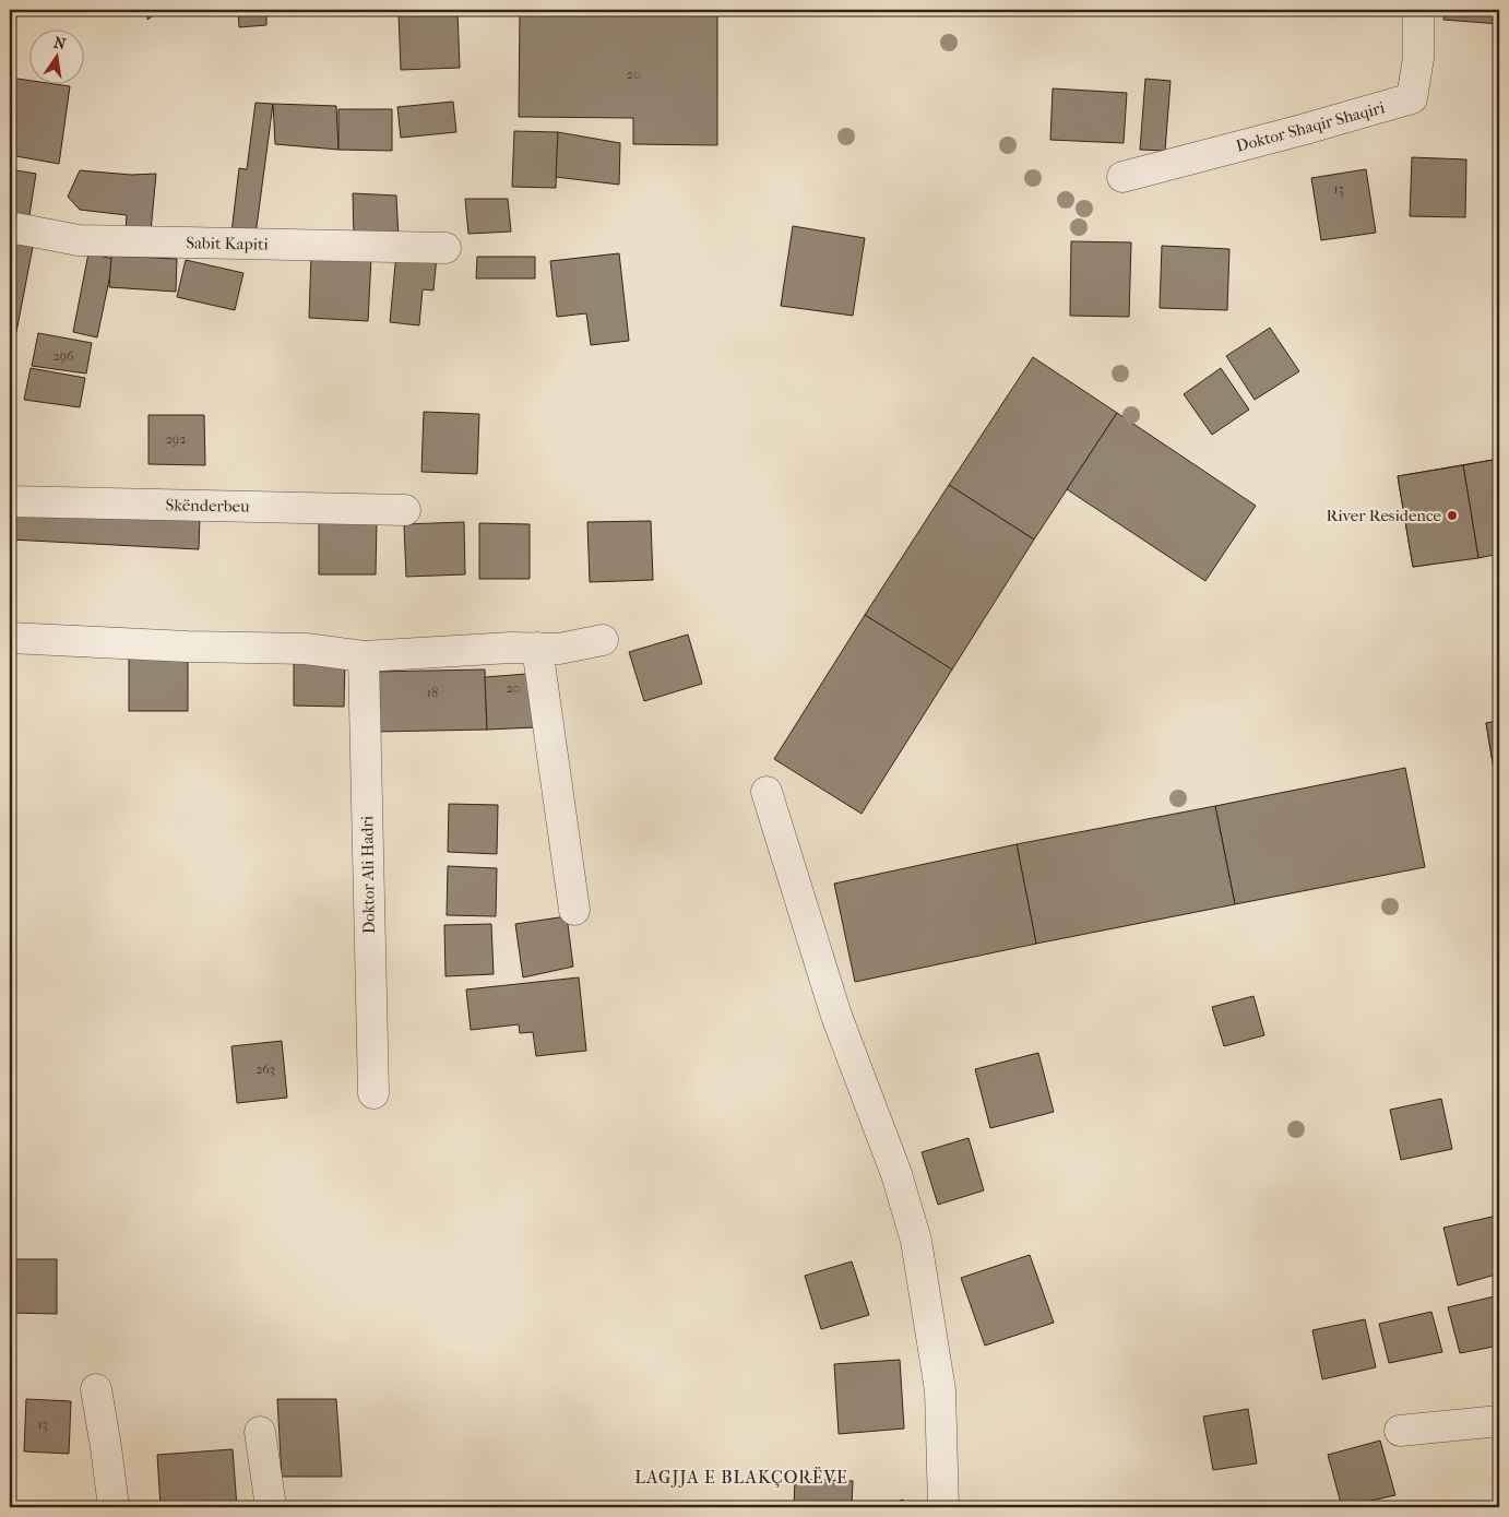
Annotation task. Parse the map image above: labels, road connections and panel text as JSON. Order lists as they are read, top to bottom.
{
  "streets": {
    "street": [
      "Doktor Shaqir Shaqiri",
      "Sabit Kapiti",
      "Skënderbeu",
      "Doktor Ali Hadri"
    ]
  },
  "districts": ["LAGJJA E BLAKÇORËVE"],
  "places": ["River Residence"],
  "house_numbers": [
    "20",
    "13",
    "296",
    "292",
    "20",
    "18",
    "263",
    "13"
  ],
  "north": "top"
}
